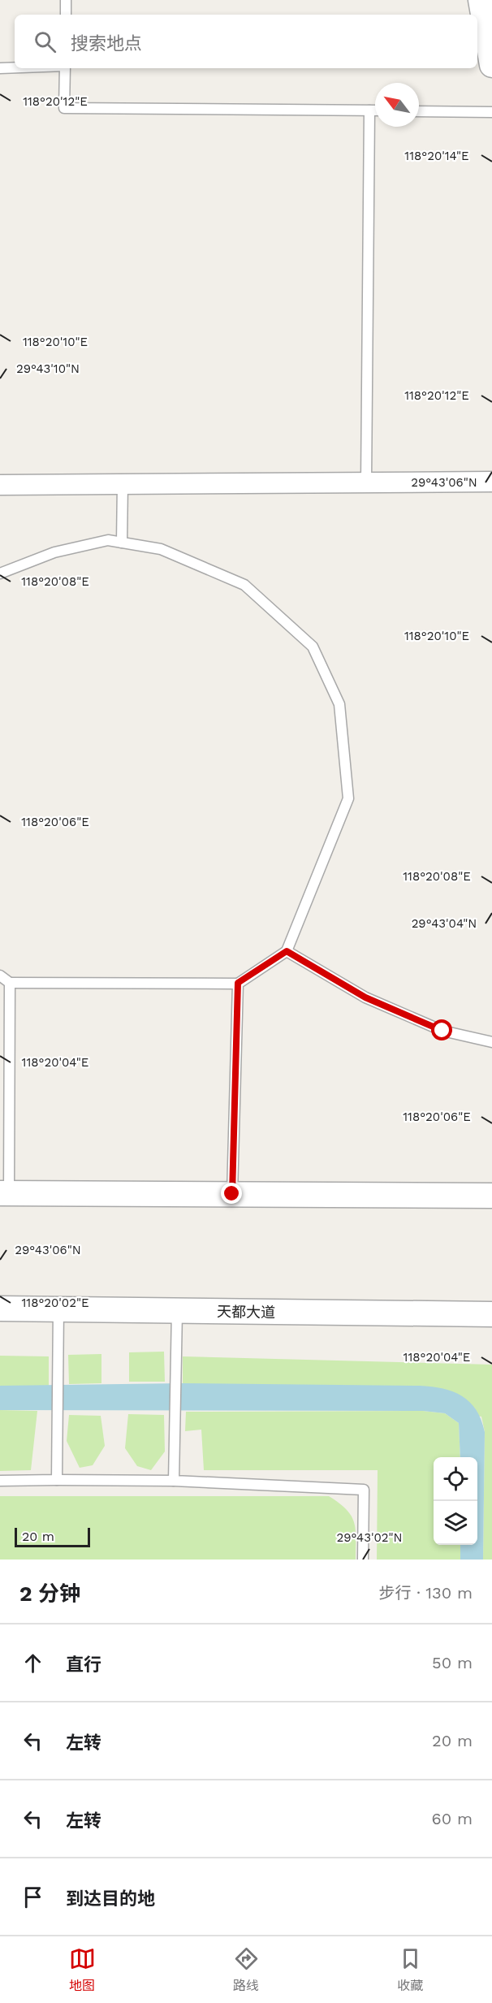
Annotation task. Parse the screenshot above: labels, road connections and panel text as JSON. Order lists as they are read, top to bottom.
{
  "streets": {
    "street": ["天都大道"]
  },
  "scale_bar": "20 m",
  "north": "top left",
  "page": {
    "search": "搜索地点",
    "scale": "20 m",
    "heading": ["2 分钟", "步行 · 130 m"],
    "list": [
      ["直行", "50 m"],
      ["左转", "20 m"],
      ["左转", "60 m"],
      "到达目的地"
    ],
    "nav": ["地图", "路线", "收藏"]
  },
  "coordinates": [
    "118°20'12\"E",
    "118°20'14\"E",
    "118°20'10\"E",
    "29°43'10\"N",
    "29°43'06\"N",
    "118°20'08\"E",
    "118°20'06\"E",
    "29°43'04\"N",
    "118°20'04\"E",
    "118°20'02\"E",
    "29°43'02\"N"
  ]
}
